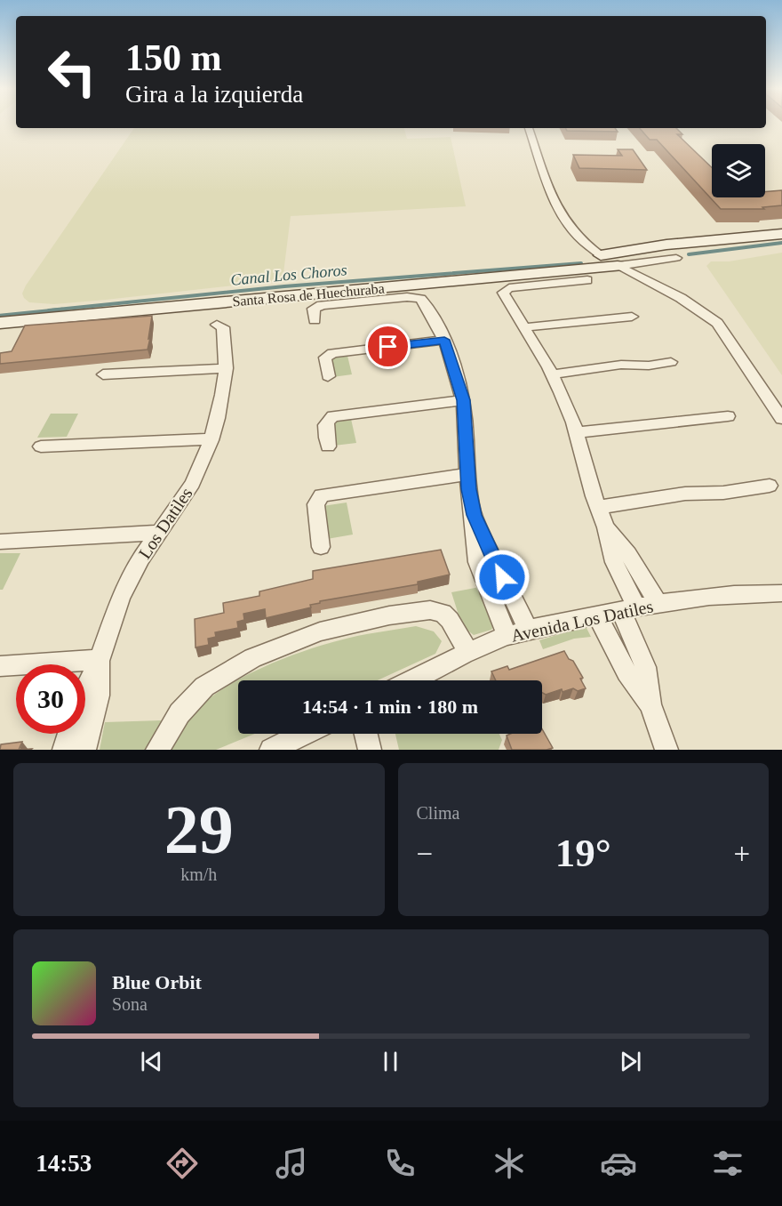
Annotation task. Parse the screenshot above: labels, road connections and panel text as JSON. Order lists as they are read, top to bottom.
{
  "streets": {
    "street": ["Santa Rosa de Huechuraba", "Los Datiles", "Avenida Los Datiles"]
  },
  "water": ["Canal Los Choros"],
  "page": {
    "turn": ["150 m", "Gira a la izquierda"],
    "limit": "30",
    "trip": "14:54 · 1 min · 180 m",
    "tile": [
      ["29", "km/h"],
      "Clima"
    ],
    "heat": ["−", "19°", "+"],
    "song": ["Blue Orbit", "Sona"],
    "tabs": "14:53"
  }
}
